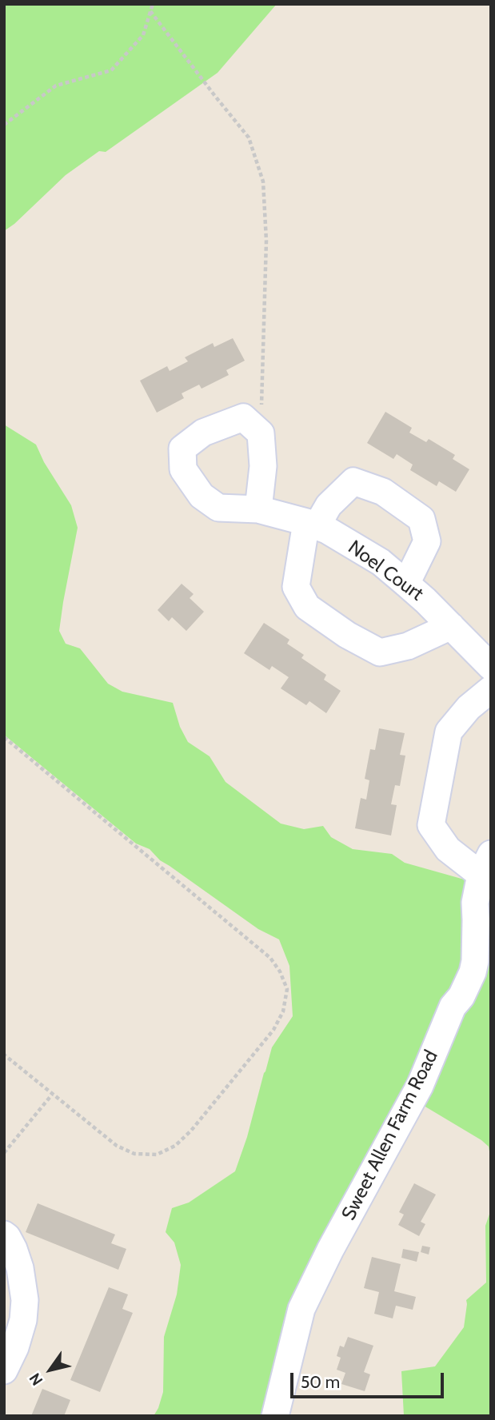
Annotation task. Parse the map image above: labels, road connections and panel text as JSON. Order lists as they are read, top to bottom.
{
  "streets": {
    "street": ["Noel Court", "Sweet Allen Farm Road"]
  },
  "scale_bar": "50 m",
  "north": "bottom left"
}
